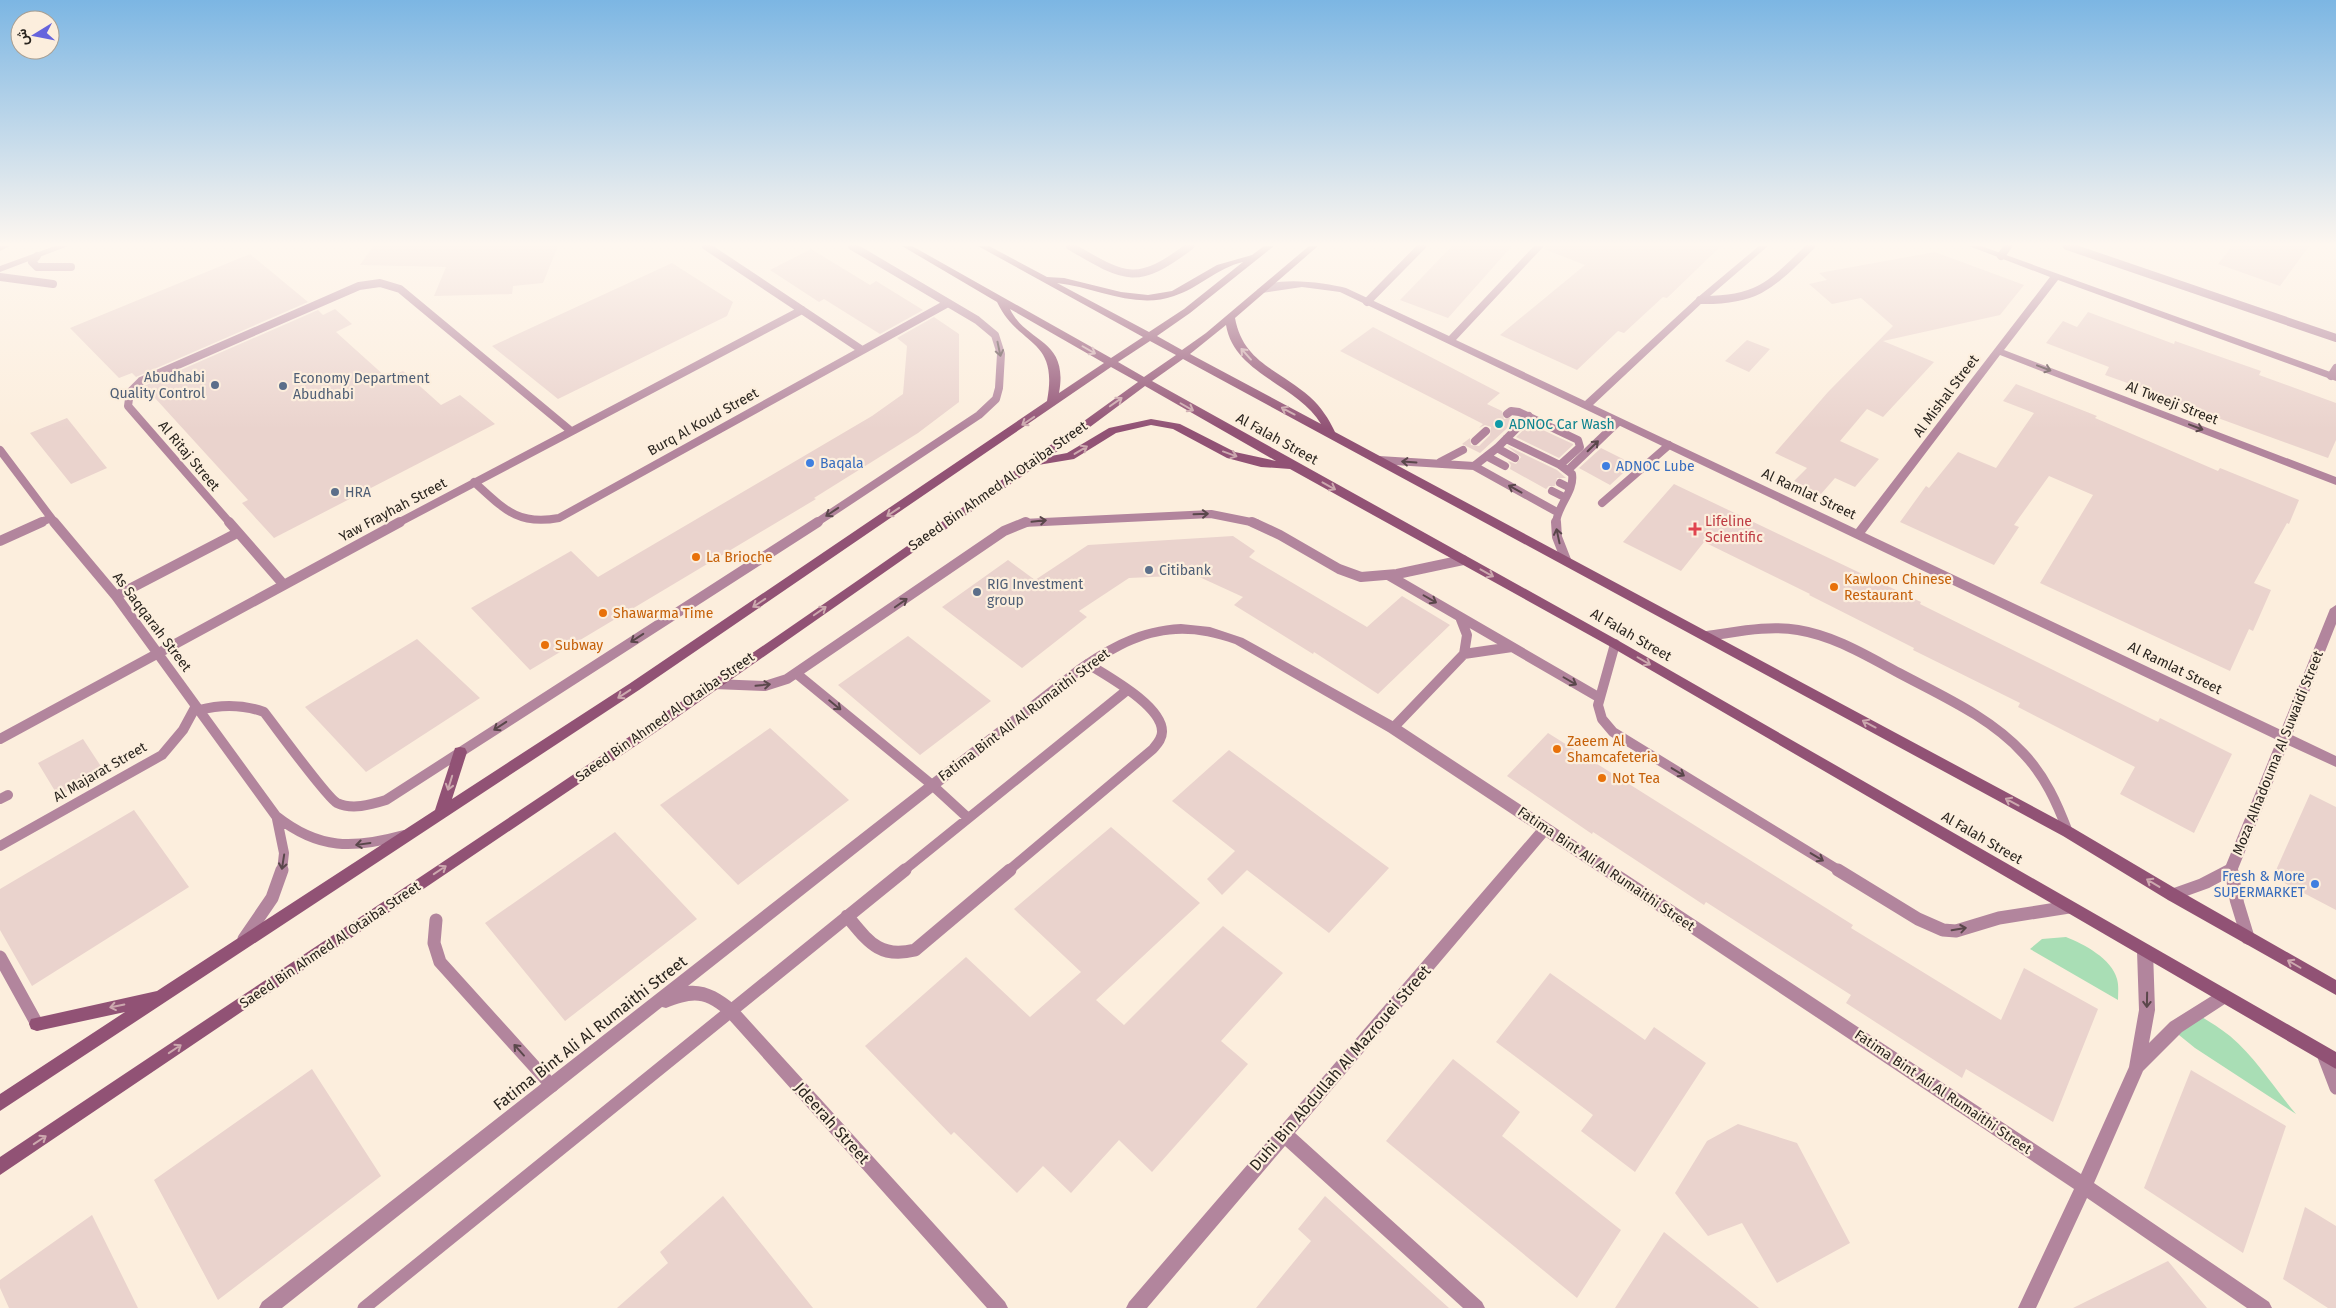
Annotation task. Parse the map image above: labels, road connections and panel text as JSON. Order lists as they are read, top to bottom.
{
  "streets": {
    "main road": ["Al Falah Street", "Saeed Bin Ahmed Al Otaiba Street"],
    "street": [
      "Al Mishal Street",
      "Al Tweeji Street",
      "Al Ramlat Street",
      "Fatima Bint Ali Al Rumaithi Street",
      "Moza Alhadouma Al Suwaidi Street",
      "Duhi Bin Abdullah Al Mazrouei Street",
      "Jdeerah Street"
    ],
    "lane": [
      "Burq Al Koud Street",
      "Al Ritaj Street",
      "Yaw Frayhah Street",
      "As Saqqarah Street",
      "Al Majarat Street"
    ]
  },
  "crossings": [
    ["Al Mishal Street", "Al Tweeji Street"],
    ["Al Mishal Street", "Al Ramlat Street"],
    ["Burq Al Koud Street", "Yaw Frayhah Street"],
    ["Al Falah Street", "Saeed Bin Ahmed Al Otaiba Street"],
    ["Al Ritaj Street", "Yaw Frayhah Street"],
    ["Al Ramlat Street", "Moza Alhadouma Al Suwaidi Street"],
    ["Yaw Frayhah Street", "As Saqqarah Street"],
    ["As Saqqarah Street", "Al Majarat Street"],
    ["Fatima Bint Ali Al Rumaithi Street", "Duhi Bin Abdullah Al Mazrouei Street"],
    ["Fatima Bint Ali Al Rumaithi Street", "Jdeerah Street"]
  ],
  "places": {
    "other": [
      "Abudhabi Quality Control",
      "Economy Department Abudhabi",
      "ADNOC Car Wash",
      "Baqala",
      "ADNOC Lube",
      "HRA",
      "La Brioche",
      "Citibank",
      "Kawloon Chinese Restaurant",
      "RIG Investment group",
      "Shawarma Time",
      "Subway",
      "Zaeem Al Shamcafeteria",
      "Not Tea",
      "Fresh & More SUPERMARKET"
    ],
    "health": ["Lifeline Scientific"]
  },
  "north": "left"
}
